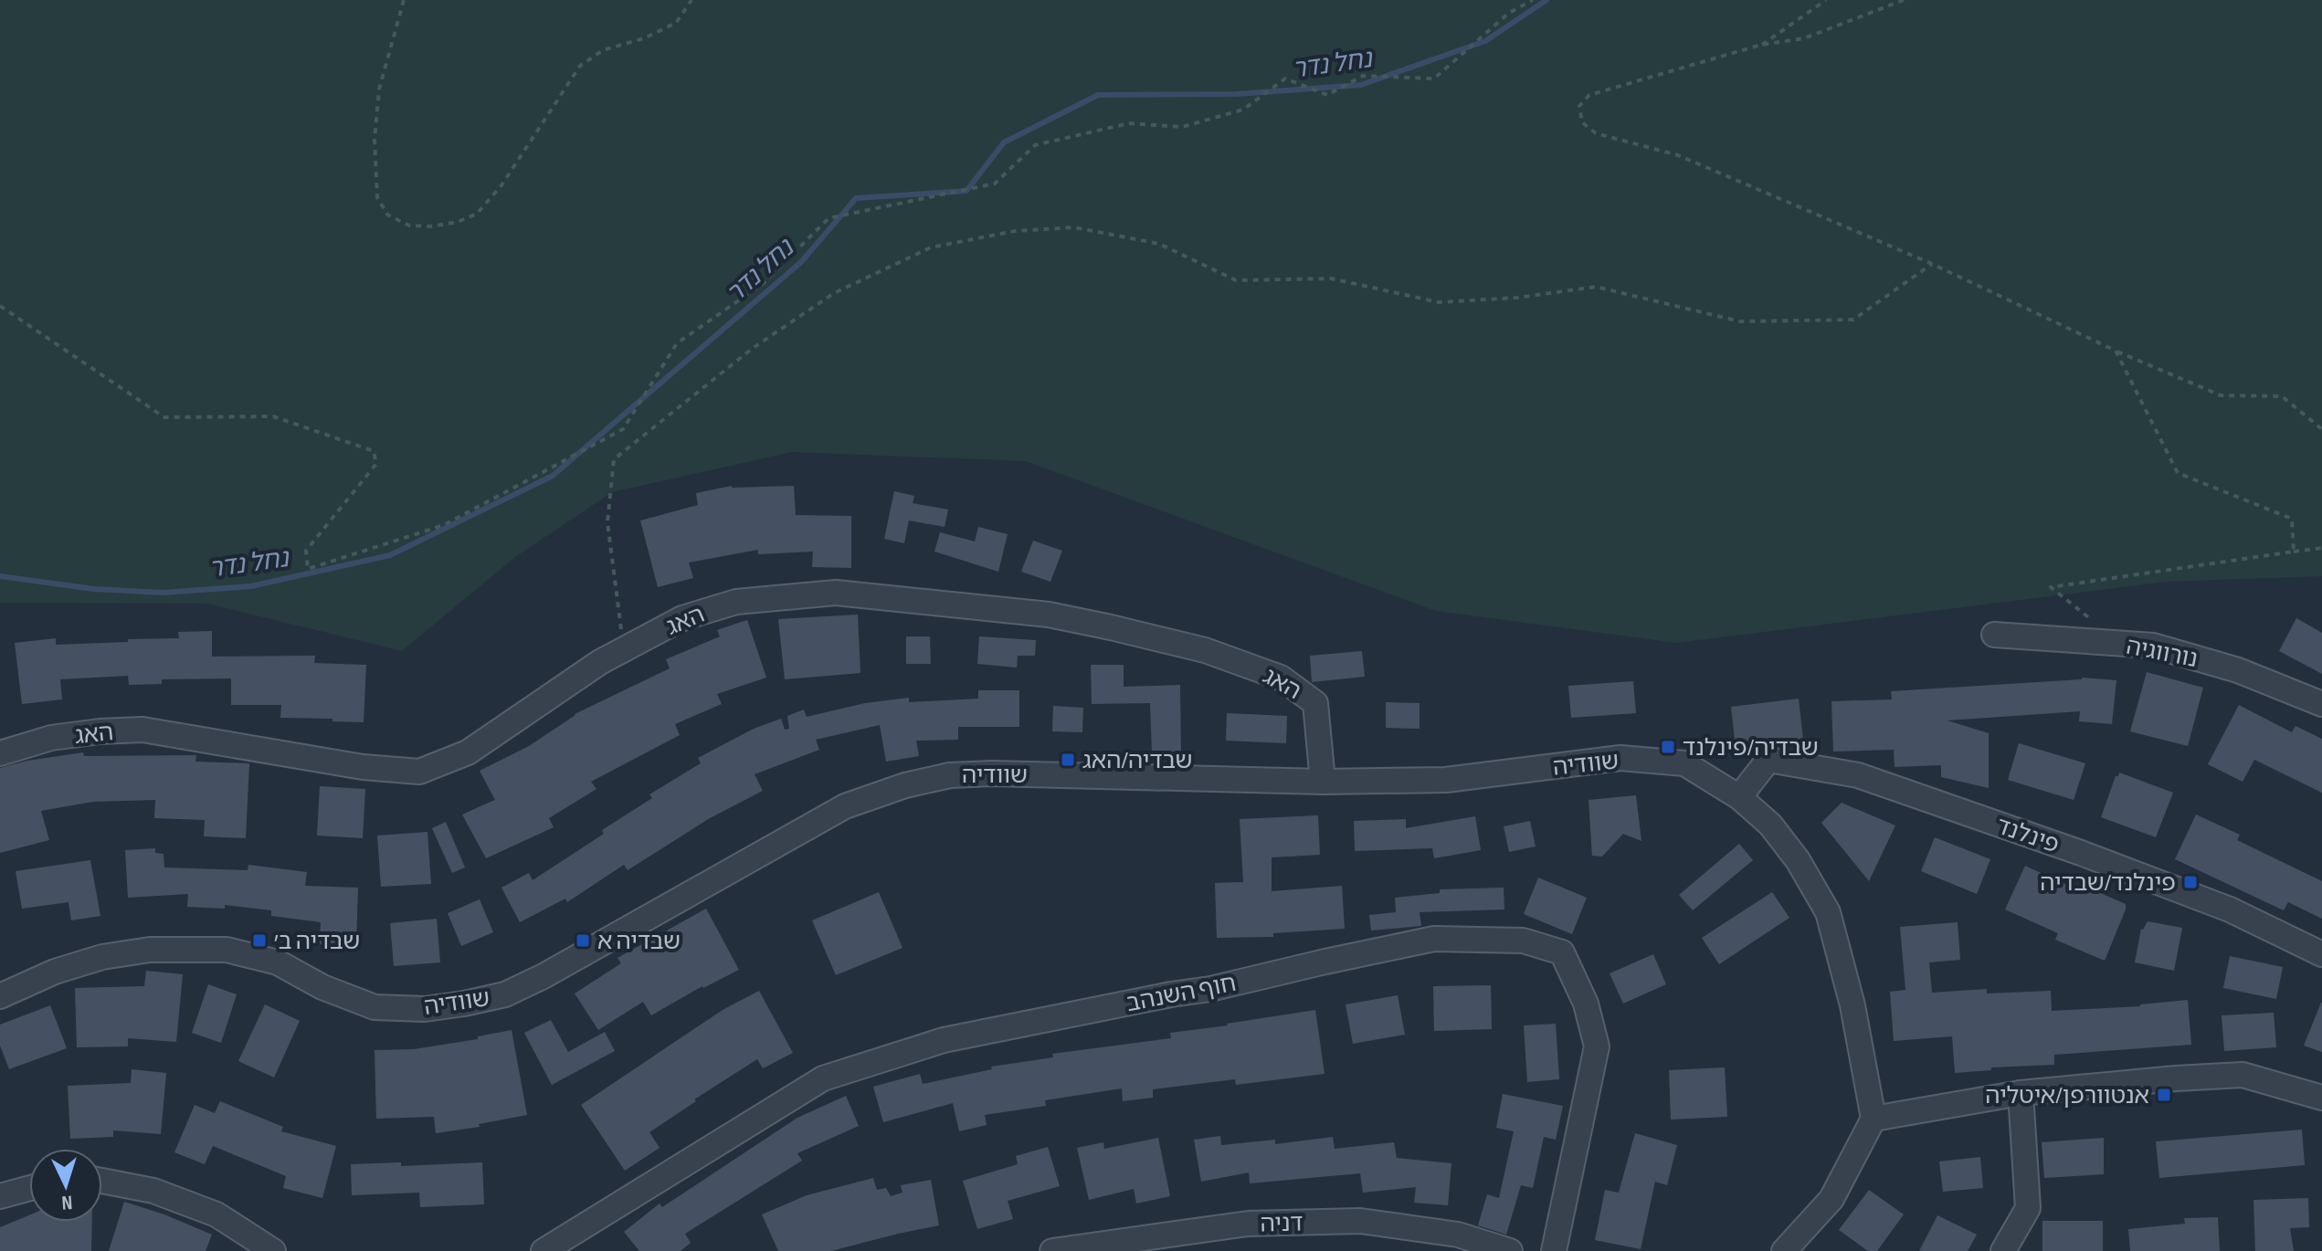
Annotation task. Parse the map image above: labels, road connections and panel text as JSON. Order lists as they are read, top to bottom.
{
  "streets": {
    "street": [
      "האג",
      "נורווגיה",
      "שוודיה",
      "פינלנד",
      "חוף השנהב",
      "דניה"
    ]
  },
  "crossings": [
    ["האג", "שוודיה"],
    ["שוודיה", "פינלנד"]
  ],
  "water": ["נחל נדר"],
  "places": {
    "transit": [
      "שבדיה/פינלנד",
      "שבדיה/האג",
      "פינלנד/שבדיה",
      "שבדיה ב׳",
      "שבדיה א",
      "אנטוורפן/איטליה"
    ]
  },
  "north": "bottom"
}
